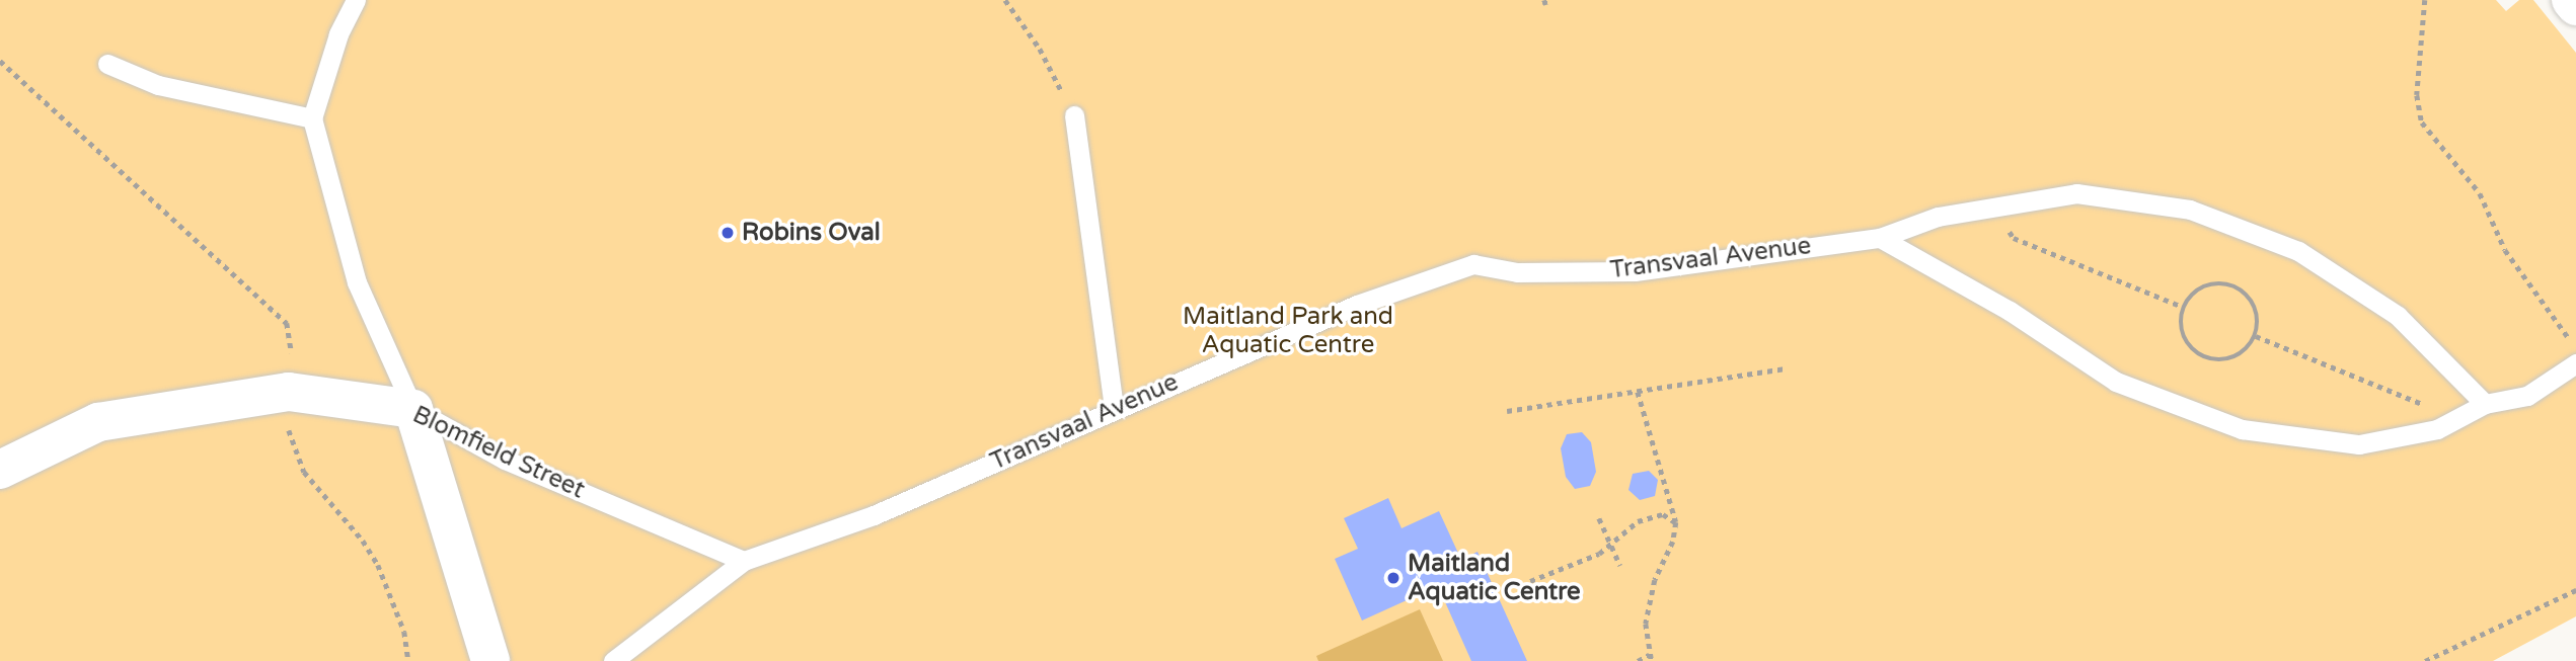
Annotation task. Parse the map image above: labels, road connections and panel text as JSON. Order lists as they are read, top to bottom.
{
  "streets": {
    "street": ["Blomfield Street"],
    "lane": ["Transvaal Avenue"]
  },
  "crossings": [
    ["Transvaal Avenue", "Blomfield Street"]
  ],
  "parks": ["Maitland Park and Aquatic Centre"],
  "places": ["Robins Oval", "Maitland Aquatic Centre"]
}
